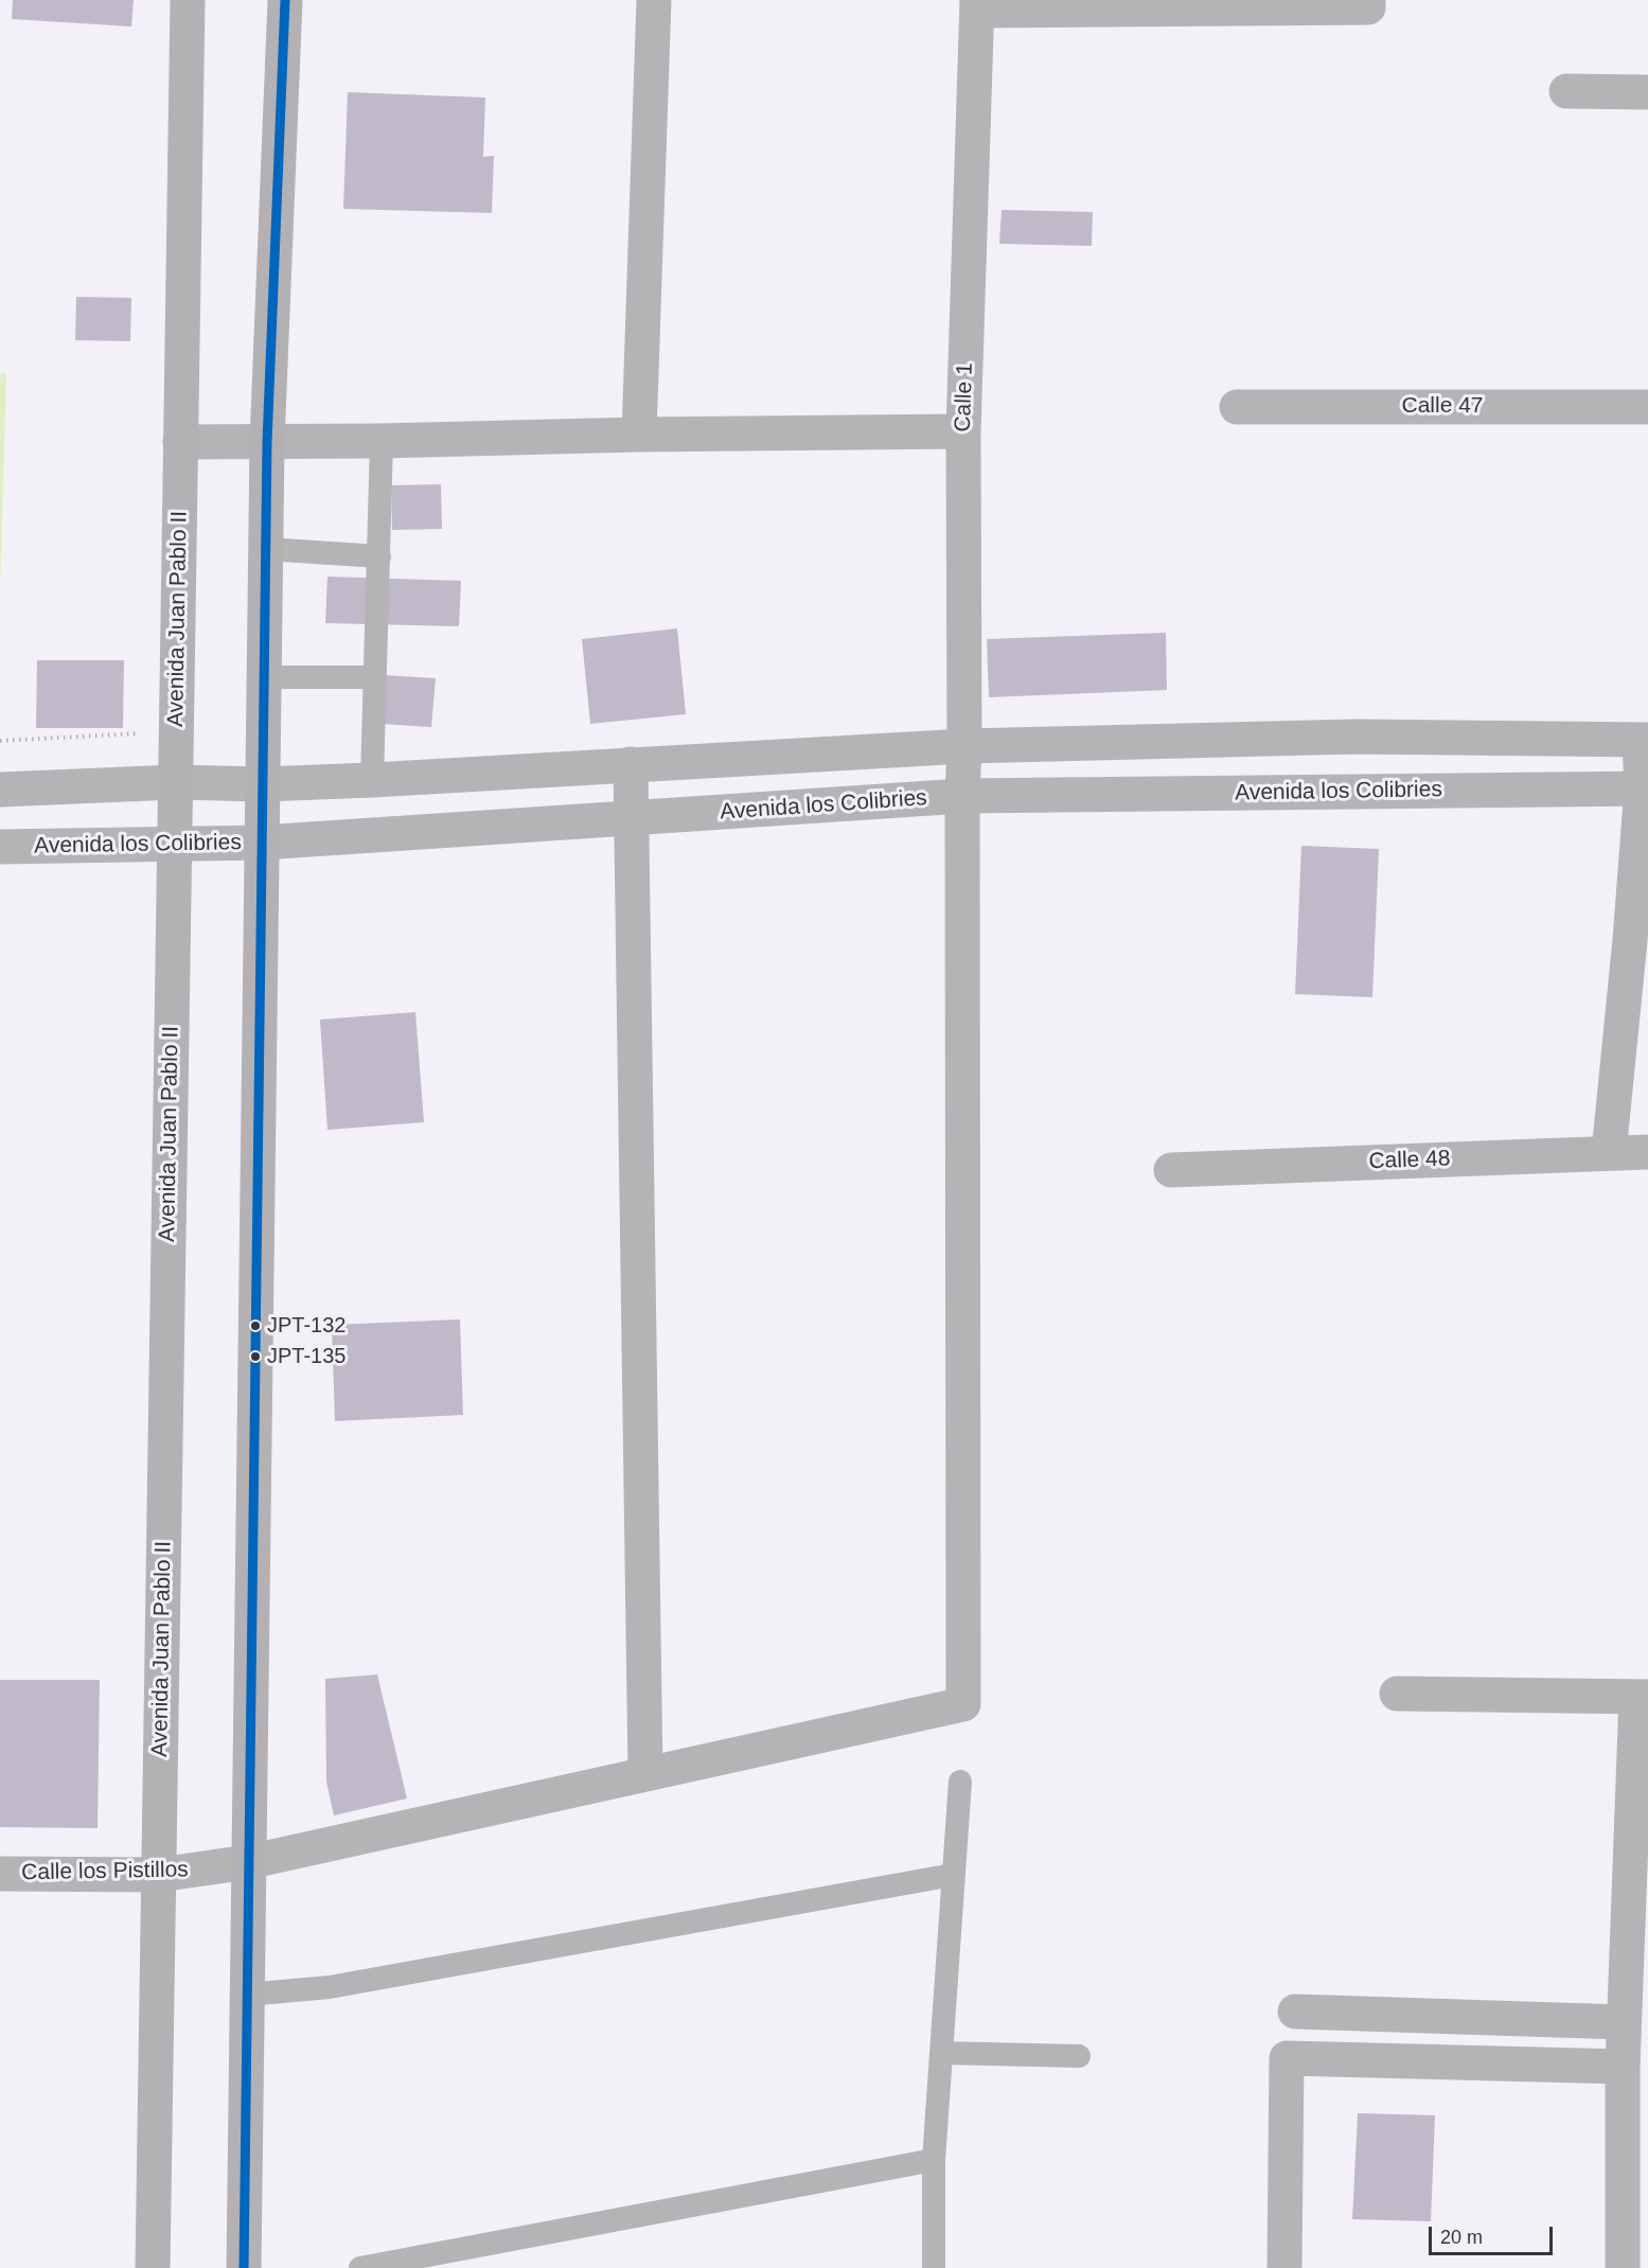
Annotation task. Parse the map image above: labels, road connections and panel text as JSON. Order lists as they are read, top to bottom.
{
  "streets": {
    "main road": ["Avenida Juan Pablo II"],
    "street": [
      "Calle 1",
      "Calle 47",
      "Avenida los Colibries",
      "Calle 48",
      "Calle los Pistillos"
    ]
  },
  "crossings": [
    ["Calle 1", "Avenida los Colibries"],
    ["Calle 1", "Calle los Pistillos"],
    ["Avenida Juan Pablo II", "Avenida los Colibries"],
    ["Avenida Juan Pablo II", "Calle los Pistillos"]
  ],
  "places": ["JPT-132", "JPT-135"],
  "scale_bar": "20 m"
}
